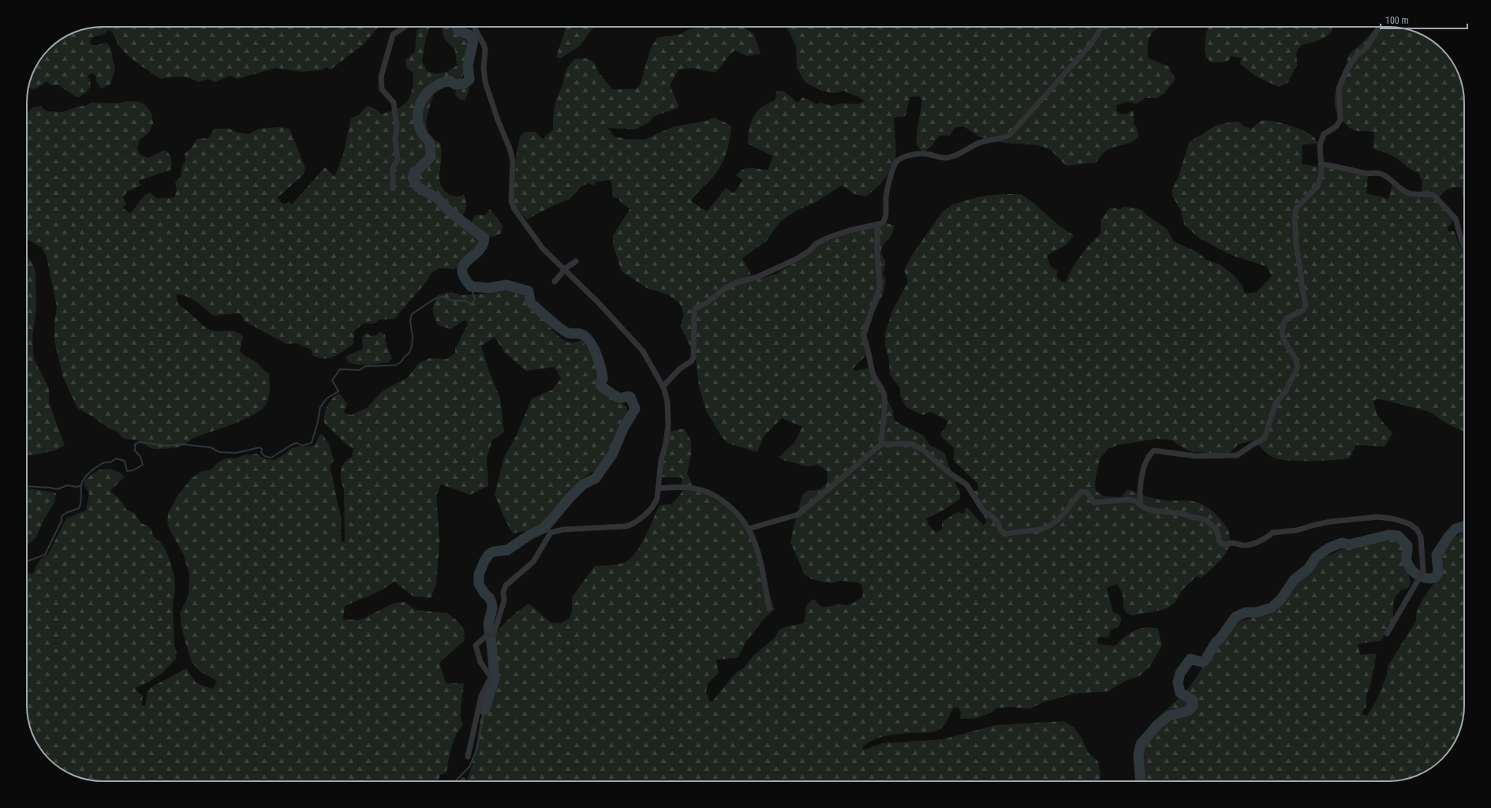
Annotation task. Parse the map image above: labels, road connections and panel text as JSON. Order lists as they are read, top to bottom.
{
  "scale_bar": "100 m"
}
